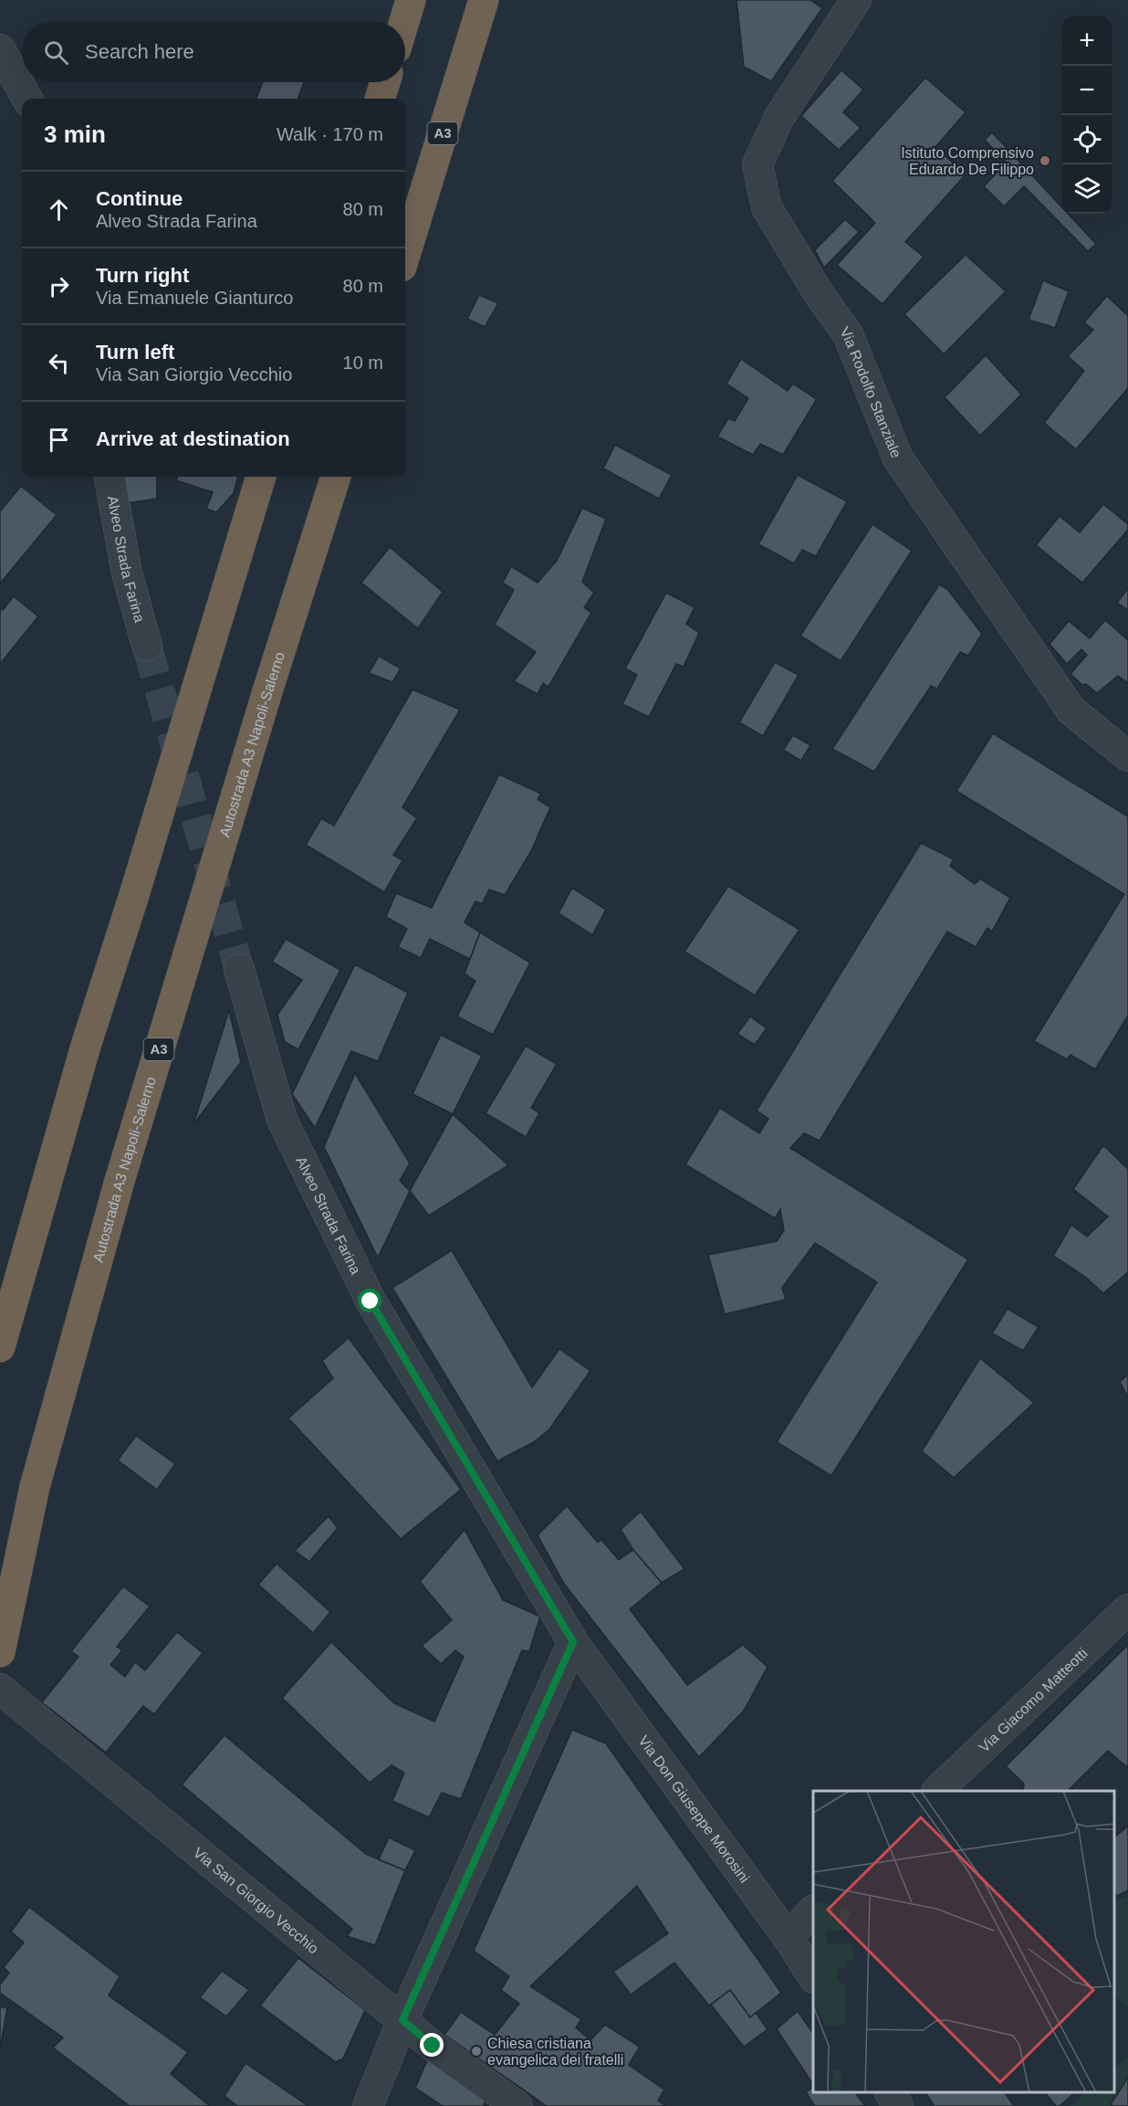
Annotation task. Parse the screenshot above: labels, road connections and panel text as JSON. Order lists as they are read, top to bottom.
{
  "streets": {
    "highway": ["A3", "Autostrada A3 Napoli-Salerno"],
    "street": [
      "Via Rodolfo Stanziale",
      "Alveo Strada Farina",
      "Via Giacomo Matteotti",
      "Via Don Giuseppe Morosini",
      "Via San Giorgio Vecchio"
    ]
  },
  "crossings": [
    ["Alveo Strada Farina", "Via Don Giuseppe Morosini"]
  ],
  "places": ["Istituto Comprensivo Eduardo De Filippo", "Chiesa cristiana evangelica dei fratelli"],
  "page": {
    "map_buttons": ["+", "−"],
    "search": "Search here",
    "heading": ["3 min", "Walk · 170 m"],
    "list": [
      ["Continue", "Alveo Strada Farina", "80 m"],
      ["Turn right", "Via Emanuele Gianturco", "80 m"],
      ["Turn left", "Via San Giorgio Vecchio", "10 m"],
      "Arrive at destination"
    ]
  }
}
